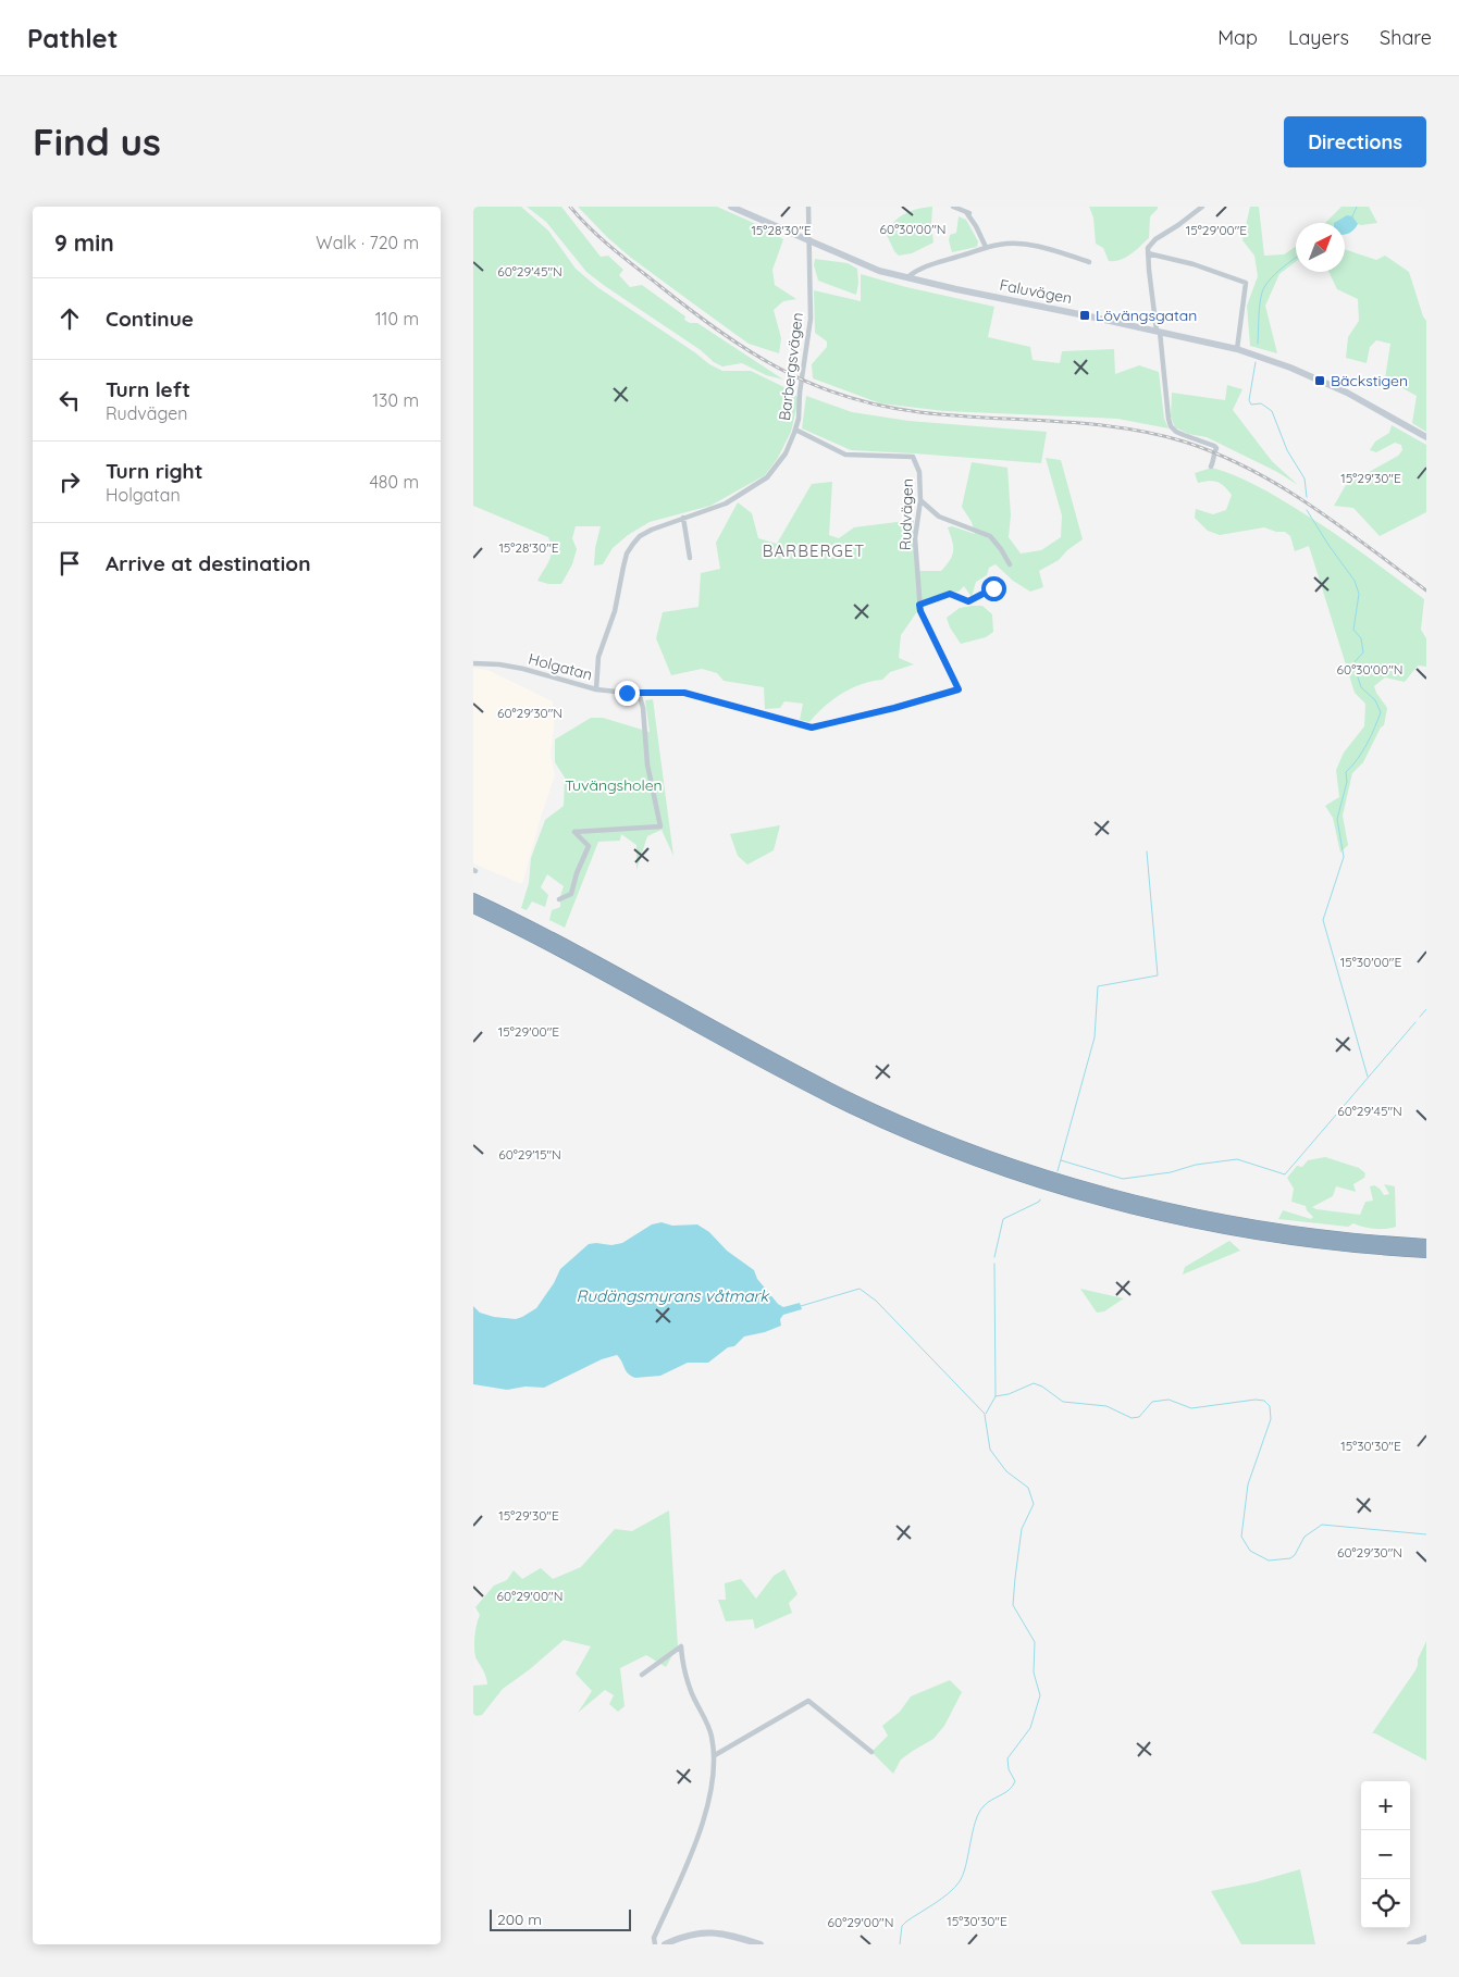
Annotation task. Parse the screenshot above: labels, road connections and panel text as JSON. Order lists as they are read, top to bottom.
{
  "streets": {
    "street": [
      "Faluvägen",
      "Barbergsvägen",
      "Rudvägen",
      "Holgatan"
    ]
  },
  "crossings": [
    ["Faluvägen", "Barbergsvägen"],
    ["Barbergsvägen", "Rudvägen"],
    ["Barbergsvägen", "Holgatan"],
    ["Rudvägen", "Holgatan"]
  ],
  "districts": ["BARBERGET"],
  "water": ["Rudängsmyrans våtmark"],
  "parks": ["Tuvängsholen"],
  "places": {
    "transit": ["Lövängsgatan", "Bäckstigen"]
  },
  "scale_bar": "200 m",
  "north": "top right",
  "page": {
    "header": "Pathlet",
    "nav": ["Map", "Layers", "Share"],
    "buttons": "Directions",
    "title": "Find us",
    "heading": ["9 min", "Walk · 720 m"],
    "list": [
      ["Continue", "110 m"],
      ["Turn left", "Rudvägen", "130 m"],
      ["Turn right", "Holgatan", "480 m"],
      "Arrive at destination"
    ],
    "map_buttons": ["+", "−"],
    "scale": "200 m"
  },
  "coordinates": [
    "60°30'00\"N",
    "15°28'30\"E",
    "15°29'00\"E",
    "60°29'45\"N",
    "15°29'30\"E",
    "60°29'30\"N",
    "15°30'00\"E",
    "60°29'15\"N",
    "15°30'30\"E",
    "60°29'00\"N"
  ]
}
